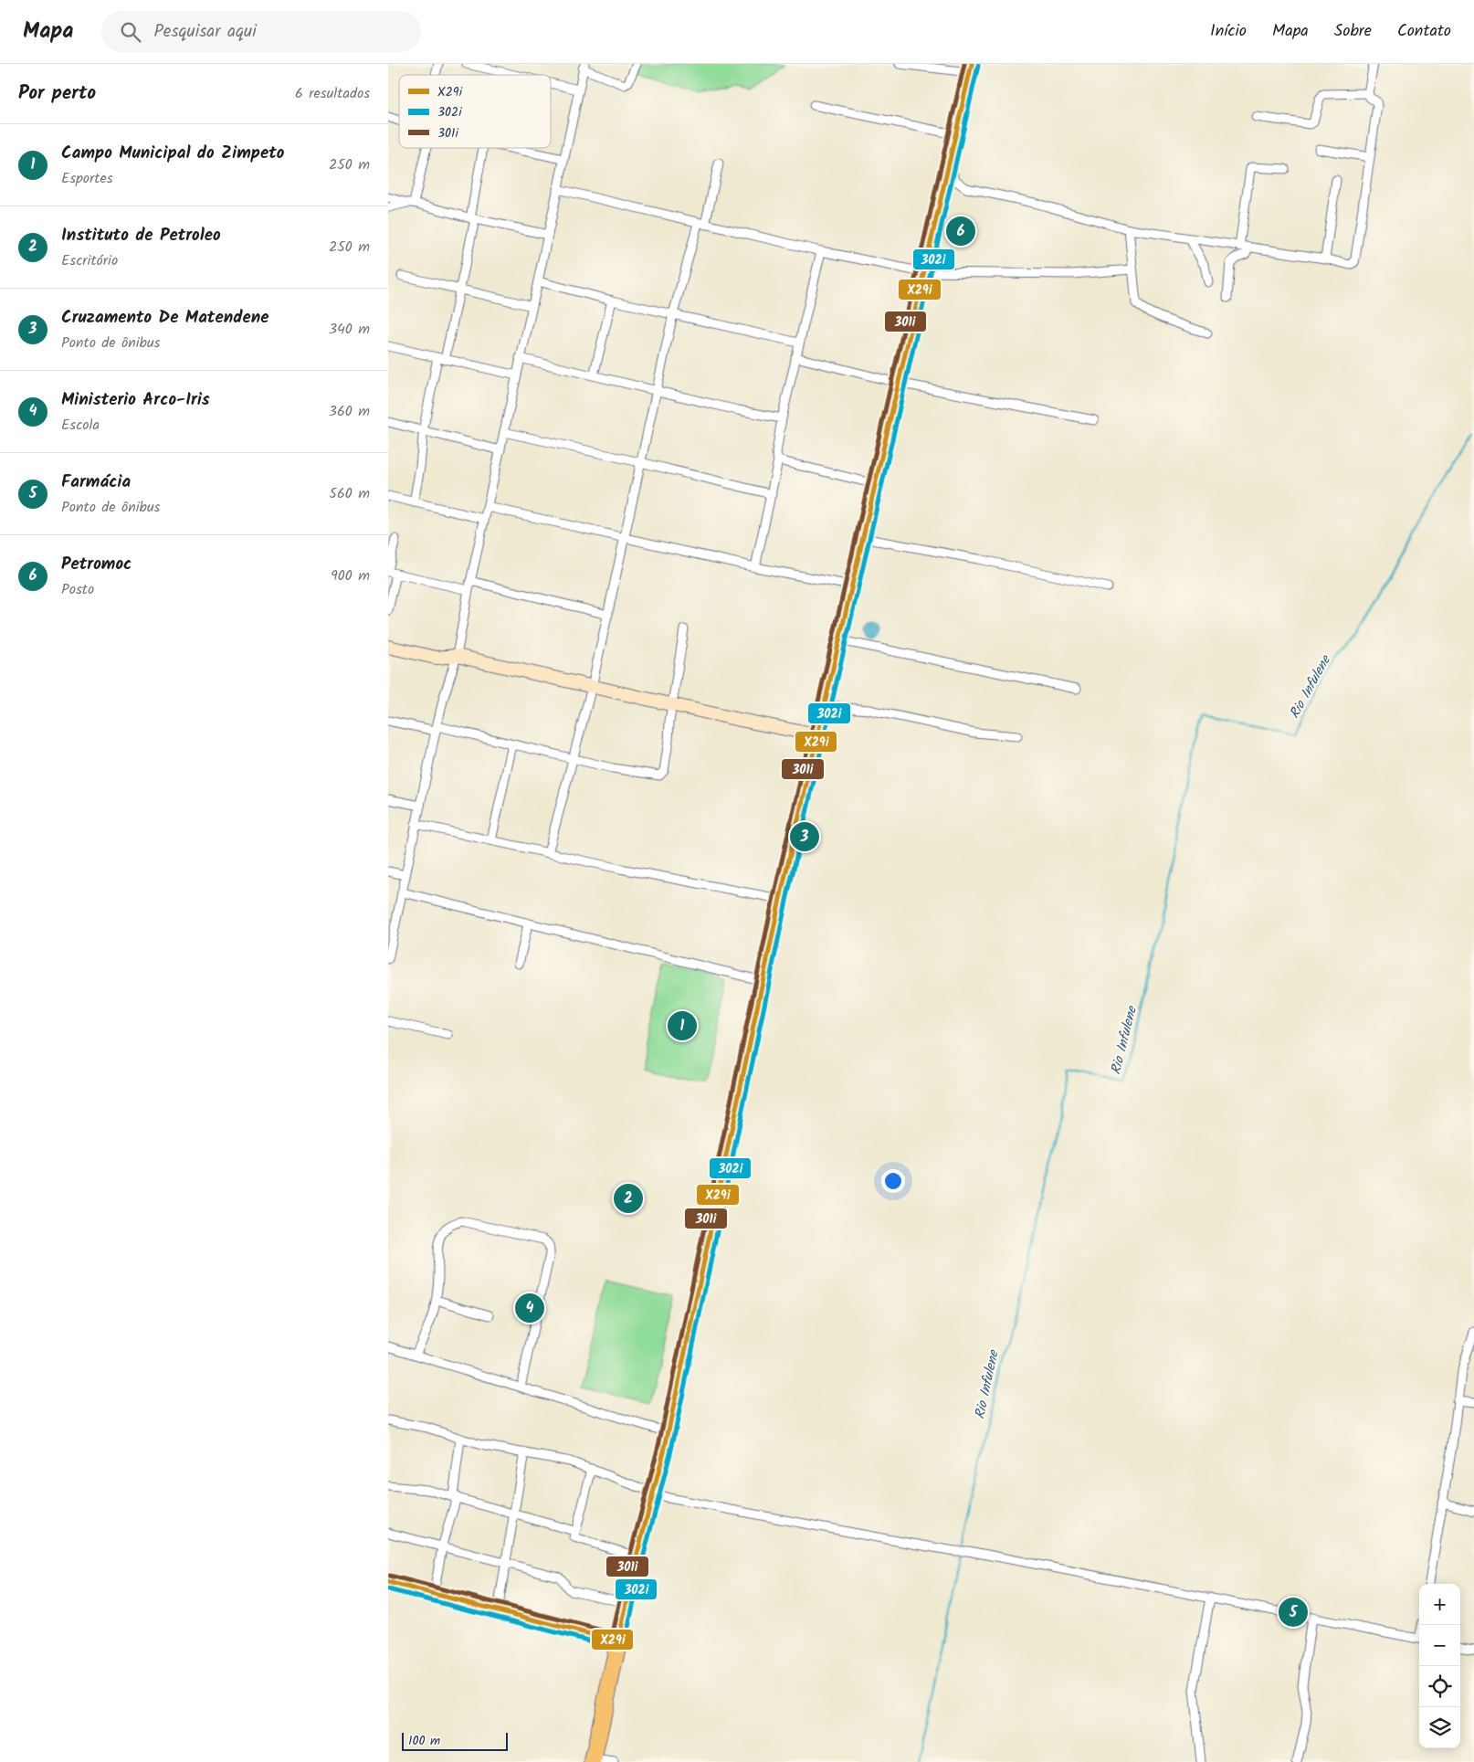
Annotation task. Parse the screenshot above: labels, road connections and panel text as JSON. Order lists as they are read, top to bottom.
{
  "water": ["Rio Infulene"],
  "lines": ["transit line X29i", "transit line 301i", "transit line 302i"],
  "legend": ["X29i", "302i", "301i"],
  "scale_bar": "100 m",
  "page": {
    "header": "Mapa",
    "search": "Pesquisar aqui",
    "nav": [
      "Início",
      "Mapa",
      "Sobre",
      "Contato"
    ],
    "heading": ["Por perto", "6 resultados"],
    "list": [
      {
        "mark": "1",
        "name": "Campo Municipal do Zimpeto",
        "note": "Esportes",
        "value": "250 m"
      },
      {
        "mark": "2",
        "name": "Instituto de Petroleo",
        "note": "Escritório",
        "value": "250 m"
      },
      {
        "mark": "3",
        "name": "Cruzamento De Matendene",
        "note": "Ponto de ônibus",
        "value": "340 m"
      },
      {
        "mark": "4",
        "name": "Ministerio Arco-Iris",
        "note": "Escola",
        "value": "360 m"
      },
      {
        "mark": "5",
        "name": "Farmácia",
        "note": "Ponto de ônibus",
        "value": "560 m"
      },
      {
        "mark": "6",
        "name": "Petromoc",
        "note": "Posto",
        "value": "900 m"
      }
    ],
    "pins": [
      "6",
      "3",
      "1",
      "2",
      "4",
      "5"
    ],
    "map_buttons": ["+", "−"],
    "scale": "100 m"
  }
}
